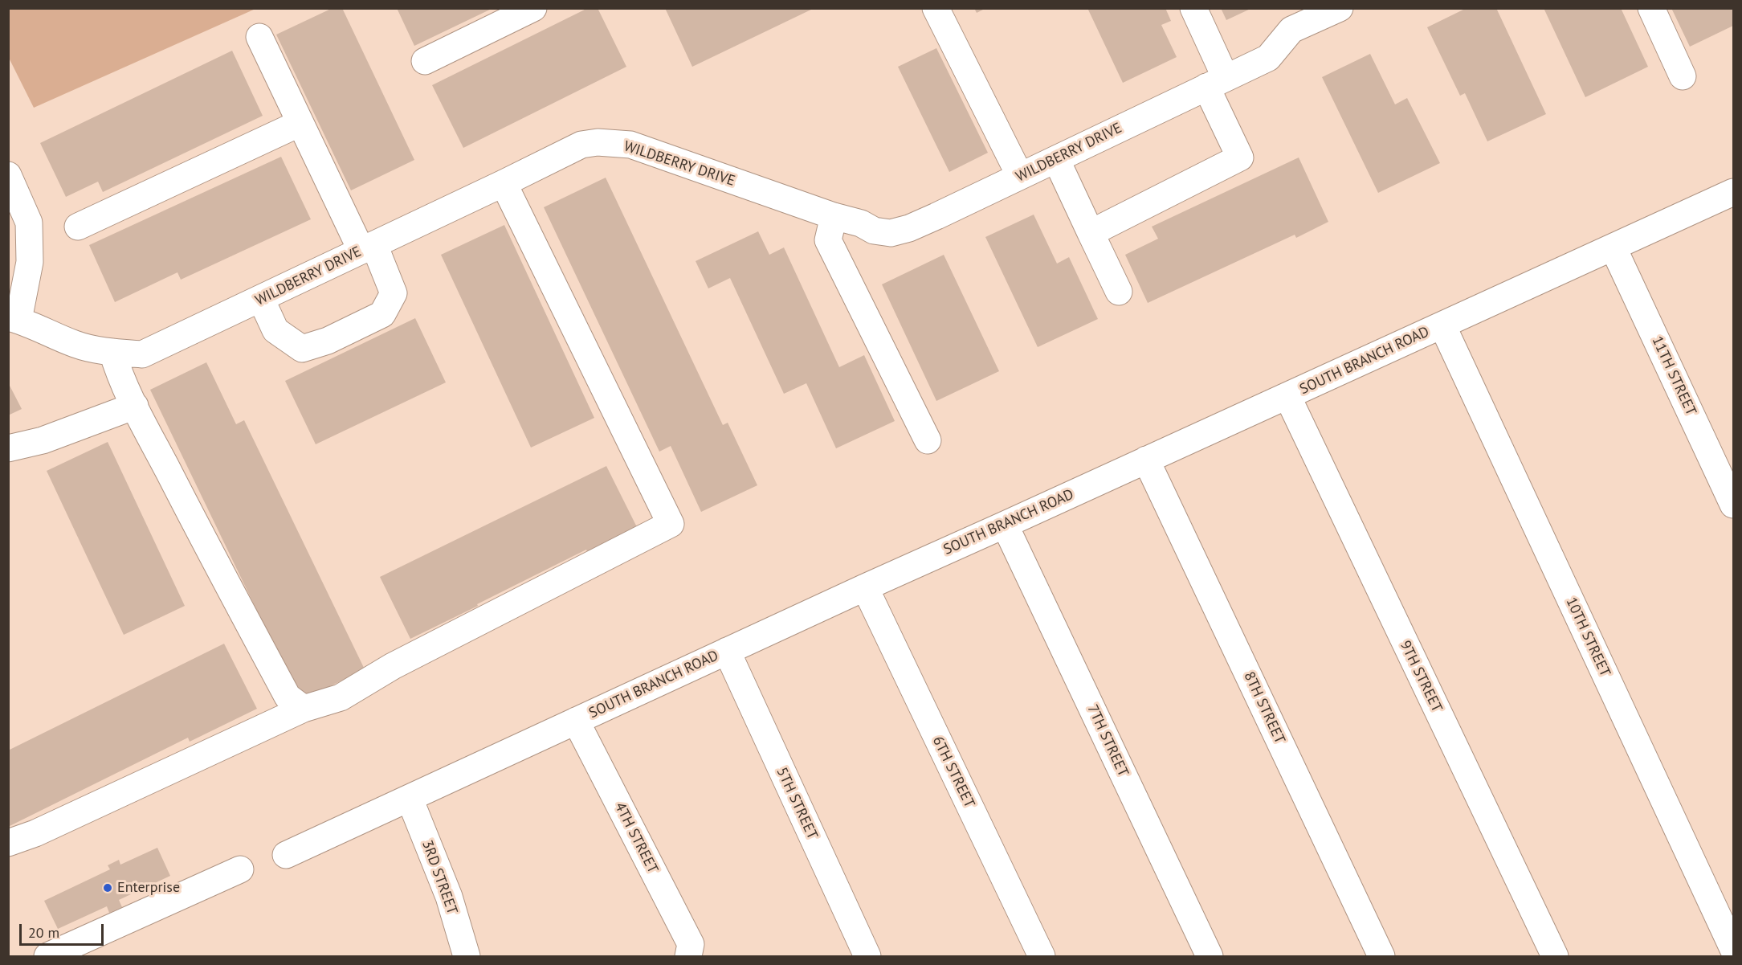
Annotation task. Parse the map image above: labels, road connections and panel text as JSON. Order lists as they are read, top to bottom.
{
  "streets": {
    "street": [
      "WILDBERRY DRIVE",
      "SOUTH BRANCH ROAD",
      "11TH STREET",
      "10TH STREET",
      "9TH STREET",
      "8TH STREET",
      "7TH STREET",
      "6TH STREET",
      "5TH STREET",
      "4TH STREET",
      "3RD STREET"
    ]
  },
  "crossings": [
    ["SOUTH BRANCH ROAD", "11TH STREET"],
    ["SOUTH BRANCH ROAD", "10TH STREET"],
    ["SOUTH BRANCH ROAD", "9TH STREET"],
    ["SOUTH BRANCH ROAD", "8TH STREET"],
    ["SOUTH BRANCH ROAD", "7TH STREET"],
    ["SOUTH BRANCH ROAD", "6TH STREET"],
    ["SOUTH BRANCH ROAD", "5TH STREET"],
    ["SOUTH BRANCH ROAD", "4TH STREET"],
    ["SOUTH BRANCH ROAD", "3RD STREET"]
  ],
  "places": ["Enterprise"],
  "scale_bar": "20 m"
}
